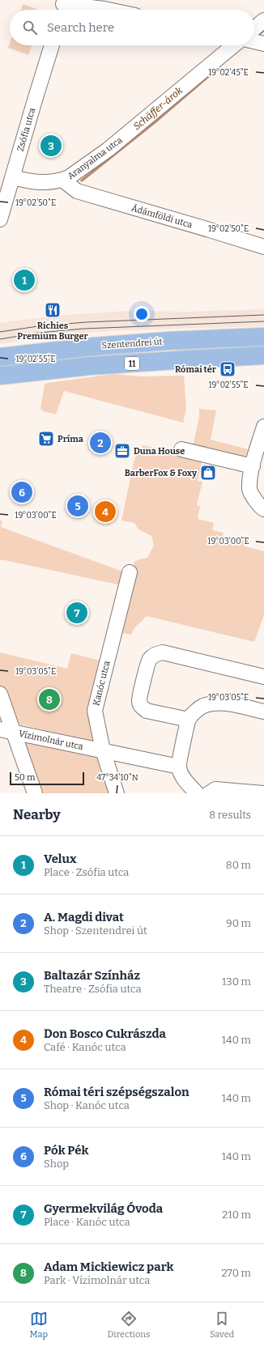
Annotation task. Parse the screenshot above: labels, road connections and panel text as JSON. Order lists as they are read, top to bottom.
{
  "streets": {
    "main road": ["Szentendrei út", "11"],
    "street": [
      "Zsófia utca",
      "Aranyalma utca",
      "Ádámföldi utca",
      "Kanóc utca",
      "Vízimolnár utca"
    ]
  },
  "crossings": [
    ["Zsófia utca", "Aranyalma utca"],
    ["Aranyalma utca", "Ádámföldi utca"],
    ["Kanóc utca", "Vízimolnár utca"]
  ],
  "water": ["Schäffer-árok"],
  "places": {
    "restaurant": ["Richies Premium Burger"],
    "bus stop": ["Római tér"],
    "supermarket": ["Príma"],
    "office": ["Duna House"],
    "shop": ["BarberFox & Foxy"]
  },
  "scale_bar": "50 m",
  "page": {
    "search": "Search here",
    "pins": [
      "3",
      "1",
      "2",
      "6",
      "5",
      "4",
      "7",
      "8"
    ],
    "scale": "50 m",
    "heading": ["Nearby", "8 results"],
    "list": [
      {
        "mark": "1",
        "name": "Velux",
        "note": "Place · Zsófia utca",
        "value": "80 m"
      },
      {
        "mark": "2",
        "name": "A. Magdi divat",
        "note": "Shop · Szentendrei út",
        "value": "90 m"
      },
      {
        "mark": "3",
        "name": "Baltazár Színház",
        "note": "Theatre · Zsófia utca",
        "value": "130 m"
      },
      {
        "mark": "4",
        "name": "Don Bosco Cukrászda",
        "note": "Café · Kanóc utca",
        "value": "140 m"
      },
      {
        "mark": "5",
        "name": "Római téri szépségszalon",
        "note": "Shop · Kanóc utca",
        "value": "140 m"
      },
      {
        "mark": "6",
        "name": "Pók Pék",
        "note": "Shop",
        "value": "140 m"
      },
      {
        "mark": "7",
        "name": "Gyermekvilág Óvoda",
        "note": "Place · Kanóc utca",
        "value": "210 m"
      },
      {
        "mark": "8",
        "name": "Adam Mickiewicz park",
        "note": "Park · Vízimolnár utca",
        "value": "270 m"
      }
    ],
    "nav": ["Map", "Directions", "Saved"]
  },
  "coordinates": [
    "19°02'45\"E",
    "19°02'50\"E",
    "19°02'55\"E",
    "19°03'00\"E",
    "19°03'05\"E",
    "47°34'10\"N"
  ]
}
